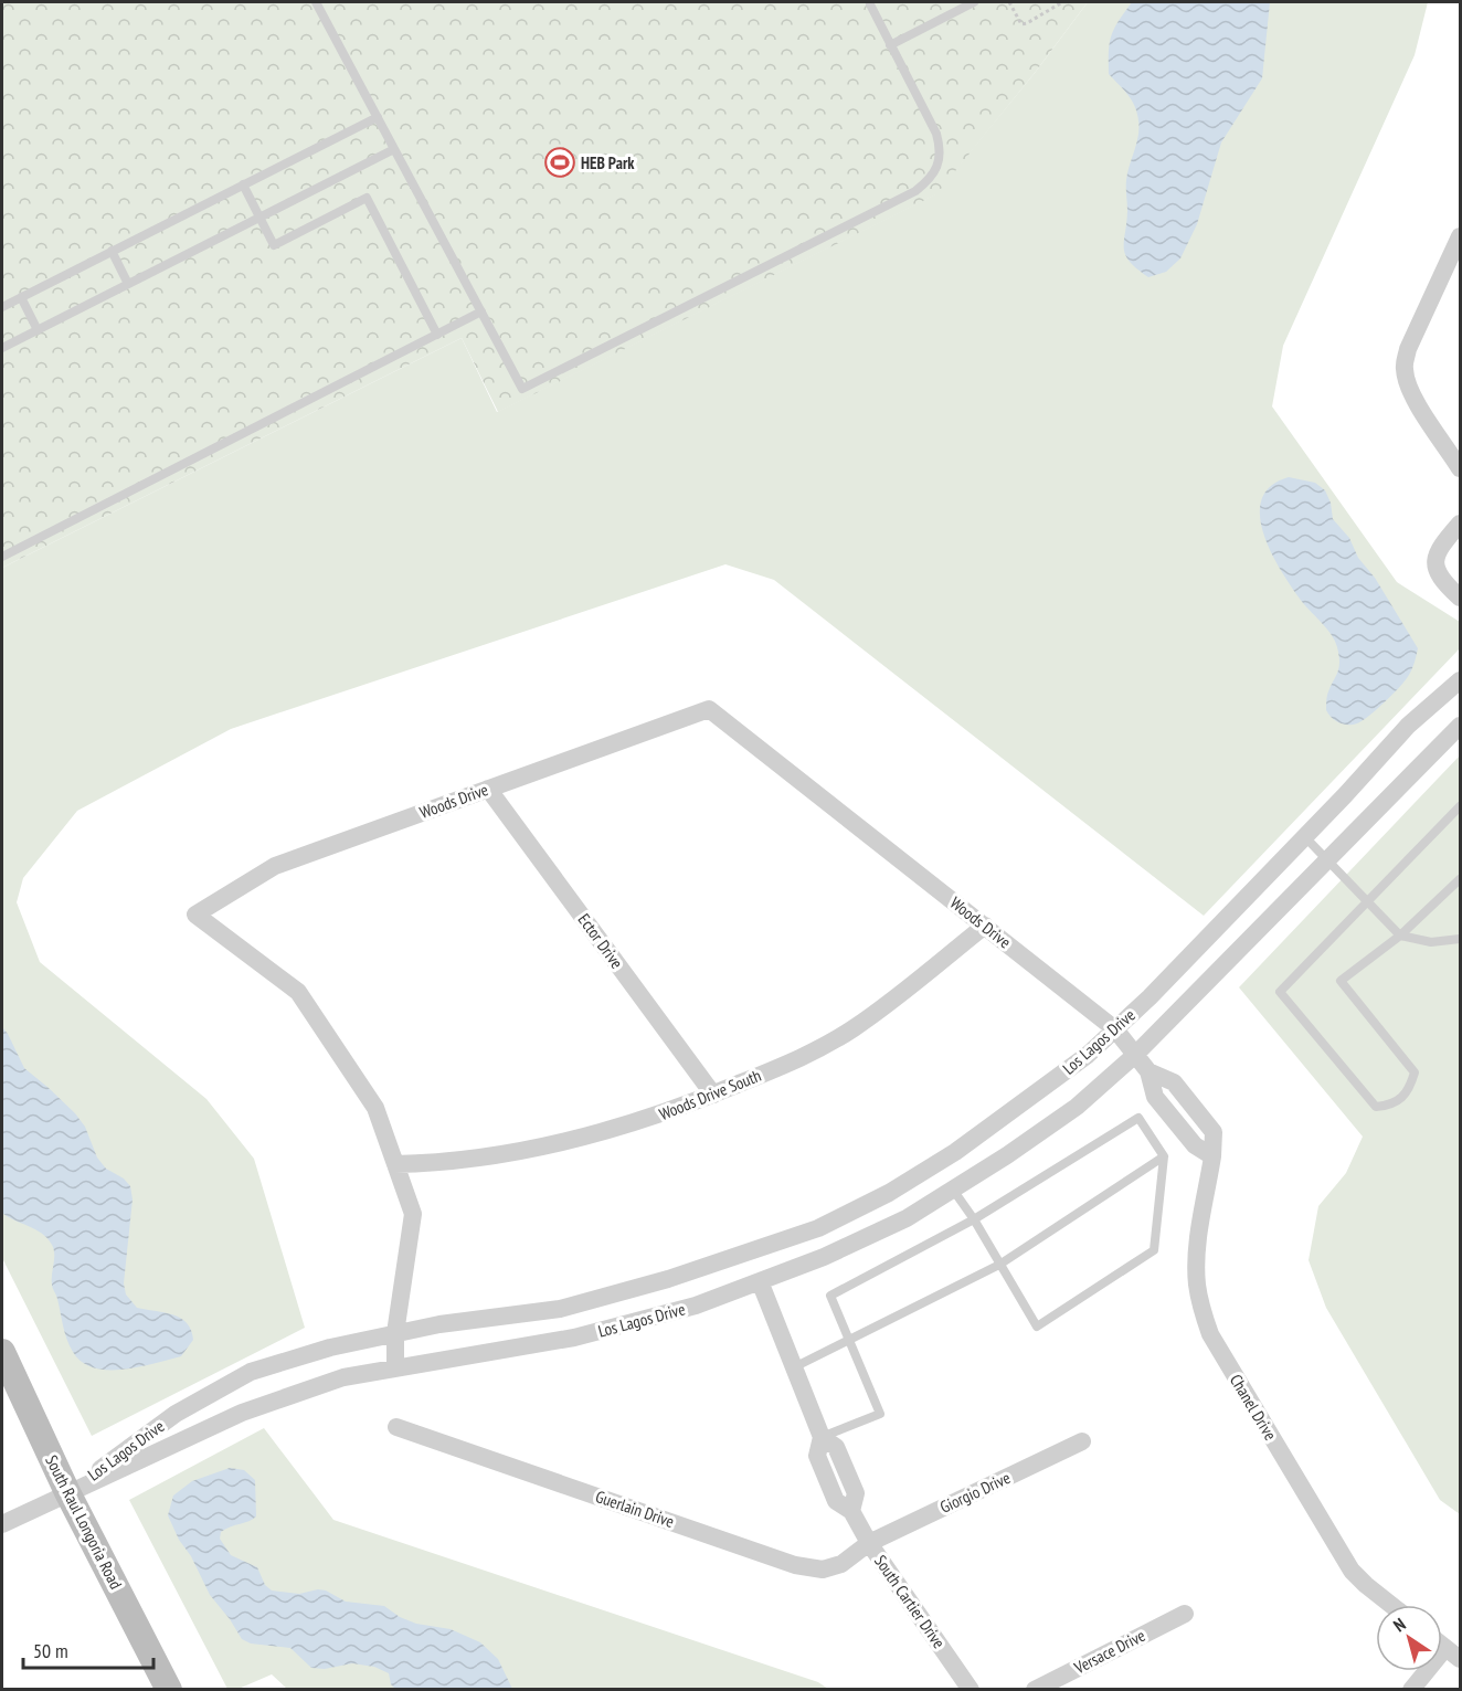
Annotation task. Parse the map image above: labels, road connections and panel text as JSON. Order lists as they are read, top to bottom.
{
  "streets": {
    "main road": ["South Raul Longoria Road"],
    "street": [
      "Woods Drive",
      "Ector Drive",
      "Los Lagos Drive",
      "Woods Drive South",
      "Chanel Drive",
      "Giorgio Drive",
      "Guerlain Drive",
      "South Cartier Drive",
      "Versace Drive"
    ]
  },
  "crossings": [
    ["Woods Drive", "Ector Drive"],
    ["Woods Drive", "Los Lagos Drive"],
    ["Woods Drive", "Woods Drive South"],
    ["Woods Drive", "Chanel Drive"],
    ["Ector Drive", "Woods Drive South"],
    ["Los Lagos Drive", "South Raul Longoria Road"],
    ["Los Lagos Drive", "South Cartier Drive"],
    ["Giorgio Drive", "Guerlain Drive"],
    ["Giorgio Drive", "South Cartier Drive"],
    ["Guerlain Drive", "South Cartier Drive"]
  ],
  "places": {
    "sports": ["HEB Park"]
  },
  "scale_bar": "50 m",
  "north": "top left"
}
